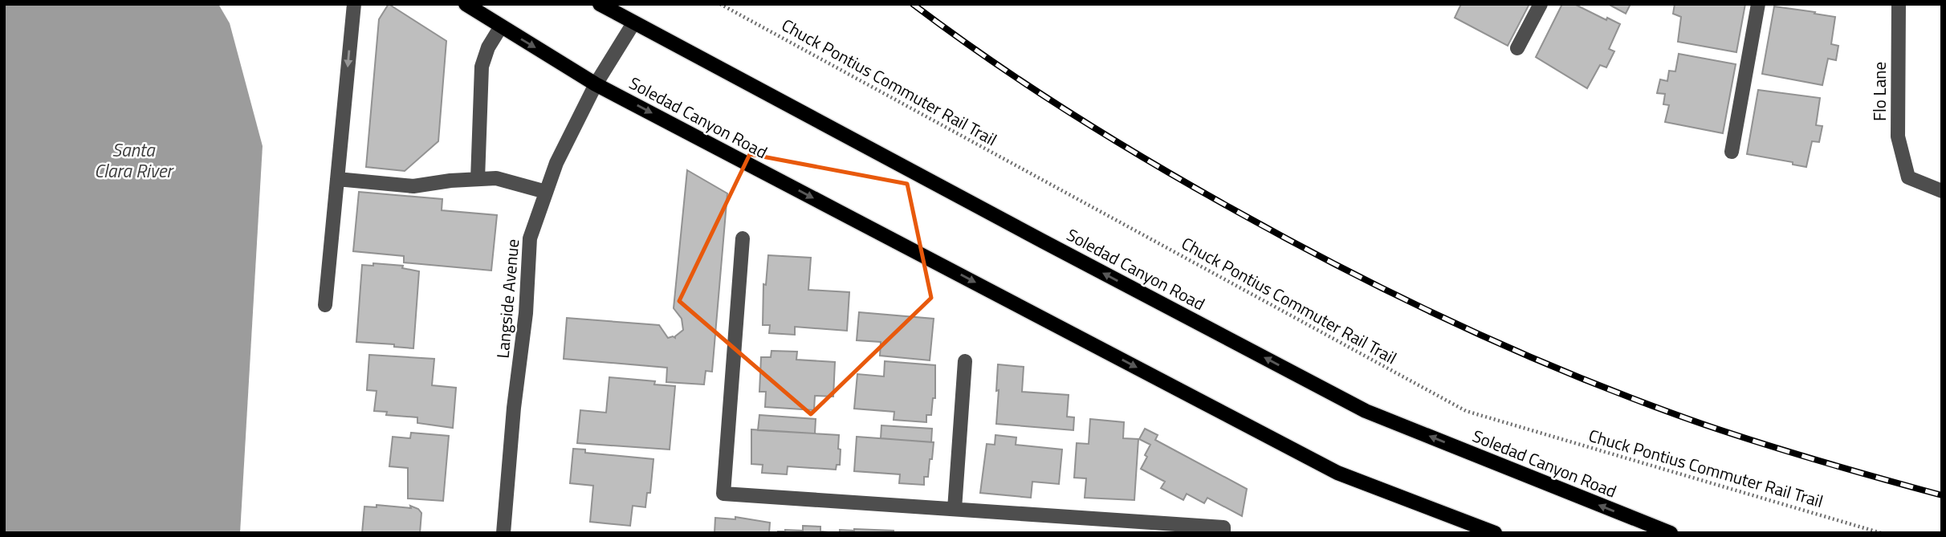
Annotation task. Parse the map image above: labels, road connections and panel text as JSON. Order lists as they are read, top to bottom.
{
  "streets": {
    "main road": ["Soledad Canyon Road"],
    "street": ["Flo Lane", "Langside Avenue"],
    "path": ["Chuck Pontius Commuter Rail Trail"]
  },
  "crossings": [
    ["Soledad Canyon Road", "Langside Avenue"]
  ],
  "water": ["Santa Clara River"]
}
